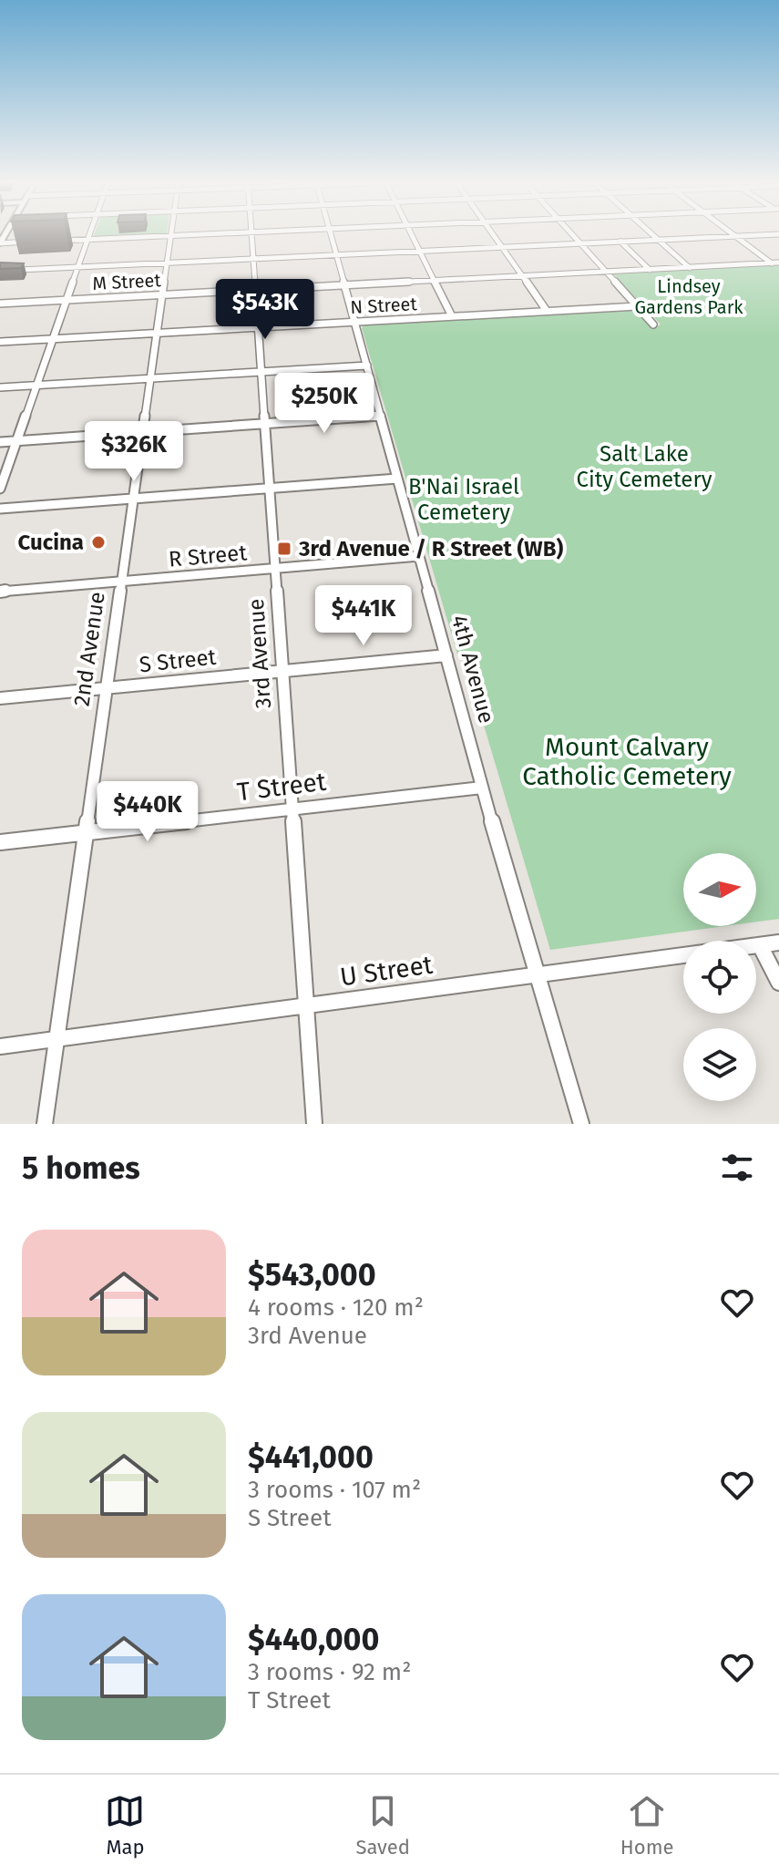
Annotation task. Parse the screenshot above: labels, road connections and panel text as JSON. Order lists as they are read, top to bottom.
{
  "streets": {
    "street": [
      "M Street",
      "N Street",
      "R Street",
      "2nd Avenue",
      "3rd Avenue",
      "S Street",
      "4th Avenue",
      "T Street",
      "U Street"
    ]
  },
  "crossings": [
    ["M Street", "2nd Avenue"],
    ["M Street", "3rd Avenue"],
    ["M Street", "4th Avenue"],
    ["N Street", "2nd Avenue"],
    ["N Street", "3rd Avenue"],
    ["N Street", "4th Avenue"],
    ["R Street", "2nd Avenue"],
    ["R Street", "3rd Avenue"],
    ["R Street", "4th Avenue"],
    ["2nd Avenue", "S Street"],
    ["2nd Avenue", "T Street"],
    ["2nd Avenue", "U Street"],
    ["3rd Avenue", "S Street"],
    ["3rd Avenue", "T Street"],
    ["3rd Avenue", "U Street"],
    ["S Street", "4th Avenue"],
    ["4th Avenue", "T Street"],
    ["4th Avenue", "U Street"]
  ],
  "parks": [
    "Lindsey Gardens Park",
    "Salt Lake City Cemetery",
    "B'Nai Israel Cemetery",
    "Mount Calvary Catholic Cemetery"
  ],
  "places": {
    "other": ["Cucina"],
    "transit": ["3rd Avenue / R Street (WB)"]
  },
  "north": "right",
  "page": {
    "price": [
      "$543K",
      "$250K",
      "$326K",
      "$441K",
      "$440K"
    ],
    "heading": "5 homes",
    "list": [
      {
        "name": "$543,000",
        "note": "4 rooms · 120 m² · 3rd Avenue"
      },
      {
        "name": "$441,000",
        "note": "3 rooms · 107 m² · S Street"
      },
      {
        "name": "$440,000",
        "note": "3 rooms · 92 m² · T Street"
      }
    ],
    "tabs": ["Map", "Saved", "Home"]
  }
}
